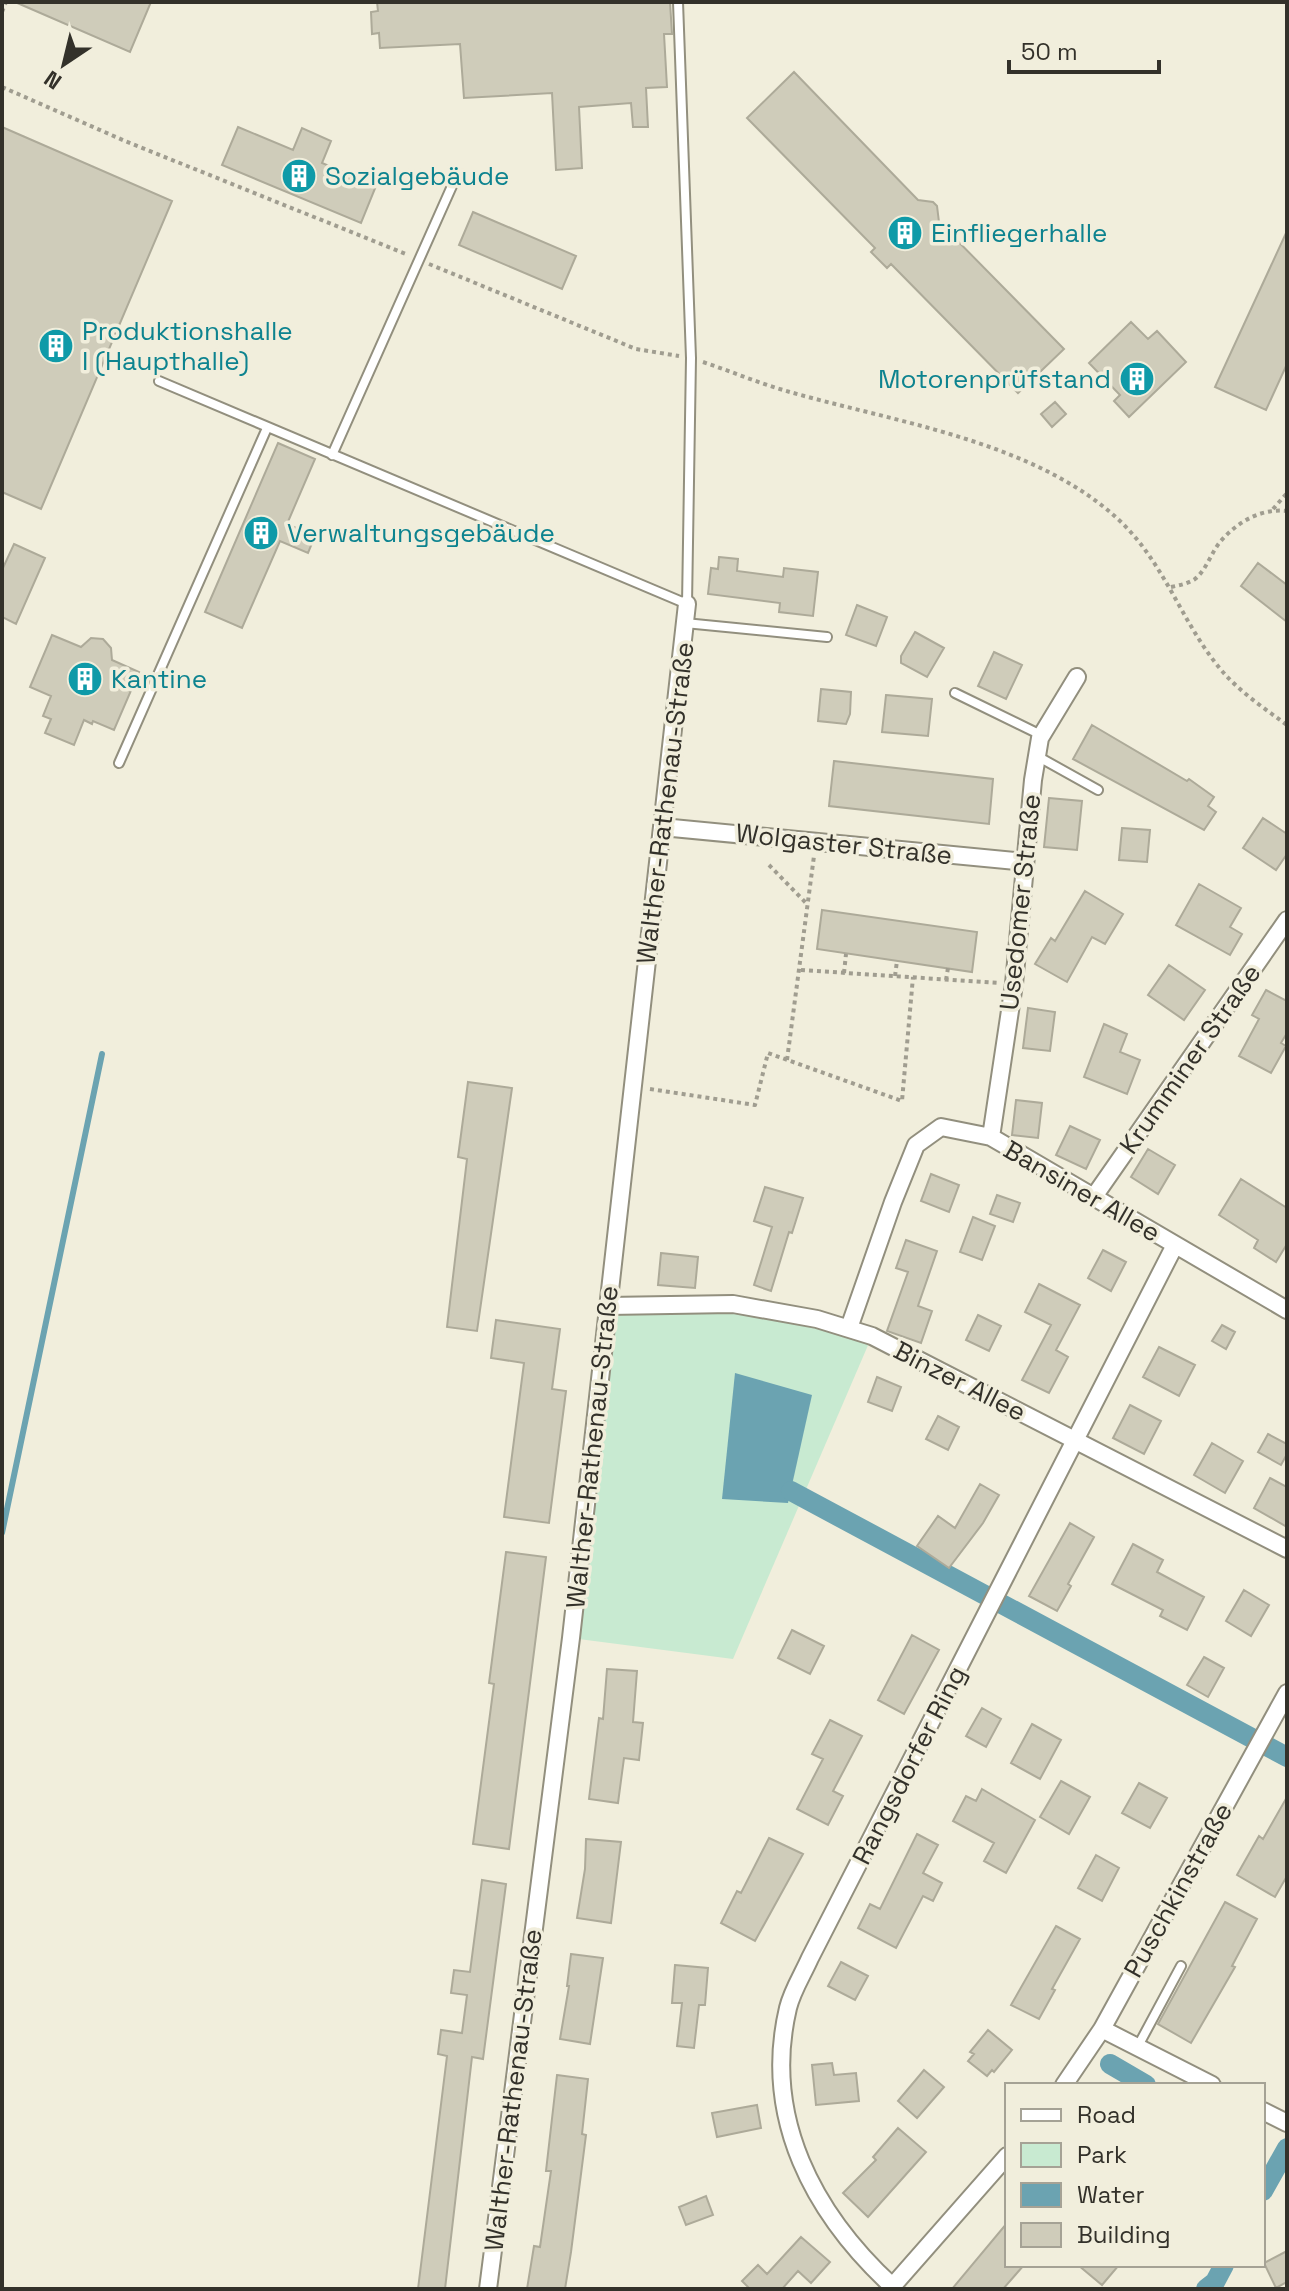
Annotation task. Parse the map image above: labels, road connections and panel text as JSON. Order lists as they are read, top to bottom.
{
  "streets": {
    "street": [
      "Walther-Rathenau-Straße",
      "Wolgaster Straße",
      "Usedomer Straße",
      "Krumminer Straße",
      "Bansiner Allee",
      "Binzer Allee",
      "Rangsdorfer Ring",
      "Puschkinstraße"
    ]
  },
  "crossings": [
    ["Walther-Rathenau-Straße", "Wolgaster Straße"],
    ["Walther-Rathenau-Straße", "Binzer Allee"],
    ["Wolgaster Straße", "Usedomer Straße"],
    ["Usedomer Straße", "Bansiner Allee"],
    ["Krumminer Straße", "Bansiner Allee"],
    ["Bansiner Allee", "Binzer Allee"],
    ["Bansiner Allee", "Rangsdorfer Ring"],
    ["Binzer Allee", "Rangsdorfer Ring"]
  ],
  "places": {
    "building": [
      "Sozialgebäude",
      "Einfliegerhalle",
      "Produktionshalle I (Haupthalle)",
      "Motorenprüfstand",
      "Verwaltungsgebäude",
      "Kantine"
    ]
  },
  "legend": [
    "Road",
    "Park",
    "Water",
    "Building"
  ],
  "scale_bar": "50 m",
  "north": "bottom left"
}
